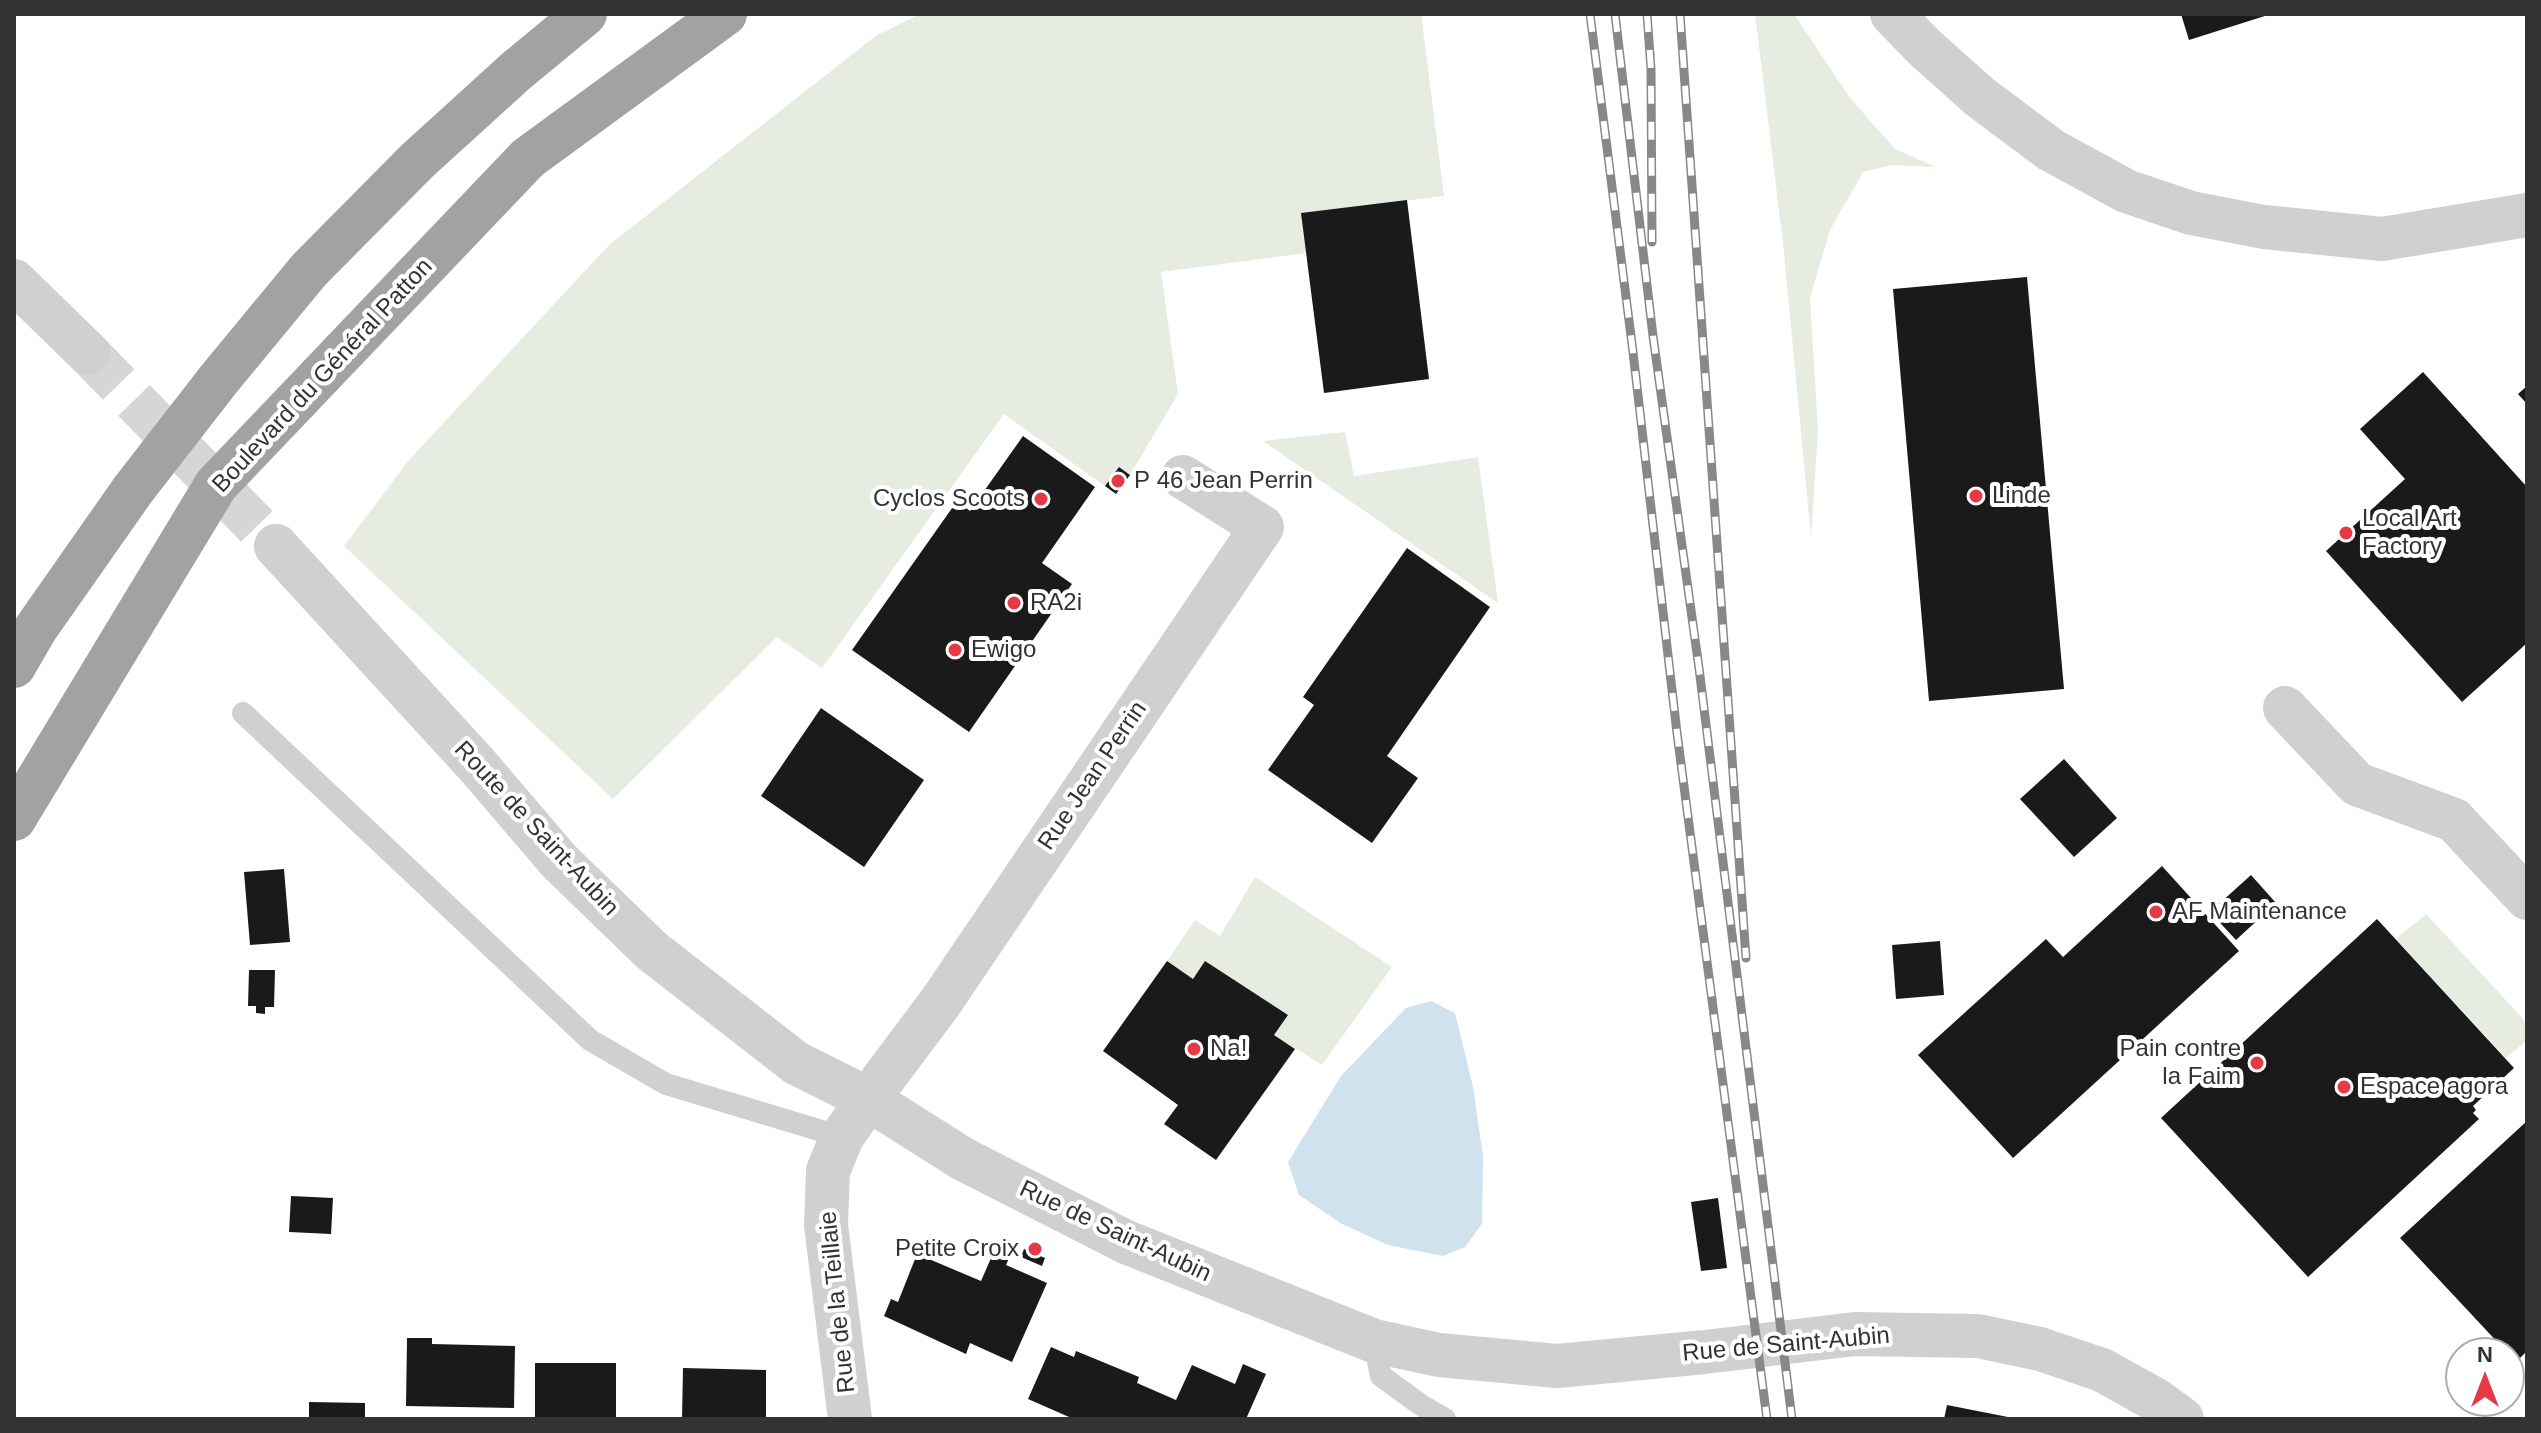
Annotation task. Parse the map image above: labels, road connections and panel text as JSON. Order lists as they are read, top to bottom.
{
  "streets": {
    "highway": ["Boulevard du Général Patton"],
    "street": [
      "Rue Jean Perrin",
      "Route de Saint-Aubin",
      "Rue de Saint-Aubin",
      "Rue de la Teillaie"
    ]
  },
  "crossings": [
    ["Rue Jean Perrin", "Route de Saint-Aubin"],
    ["Rue Jean Perrin", "Rue de Saint-Aubin"],
    ["Rue Jean Perrin", "Rue de la Teillaie"],
    ["Route de Saint-Aubin", "Rue de Saint-Aubin"],
    ["Route de Saint-Aubin", "Rue de la Teillaie"],
    ["Rue de Saint-Aubin", "Rue de la Teillaie"]
  ],
  "places": [
    "P 46 Jean Perrin",
    "Linde",
    "Cyclos Scoots",
    "Local Art Factory",
    "RA2i",
    "Ewigo",
    "AF Maintenance",
    "Na!",
    "Pain contre la Faim",
    "Espace agora",
    "Petite Croix"
  ],
  "north": "top"
}
